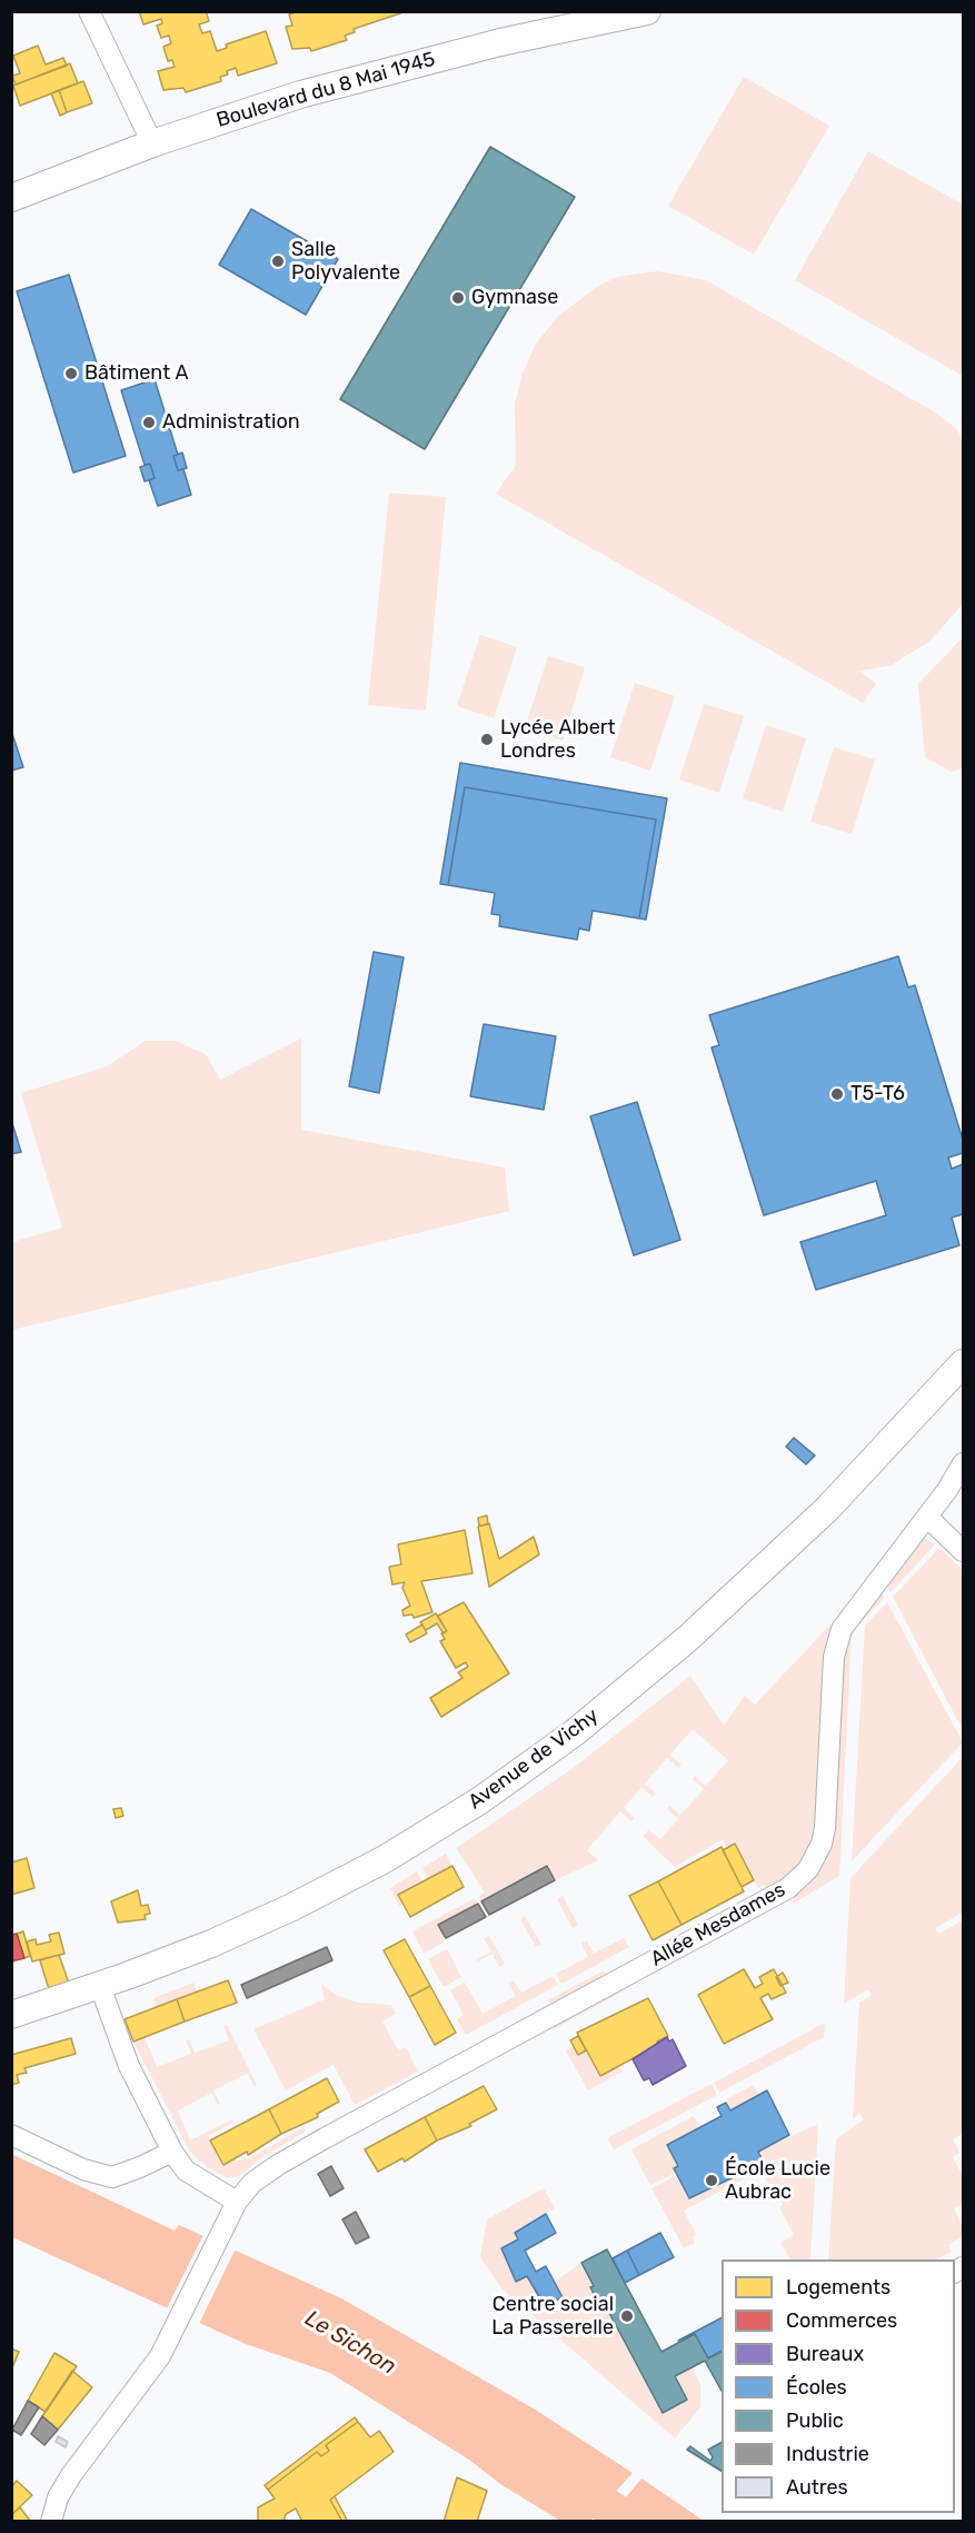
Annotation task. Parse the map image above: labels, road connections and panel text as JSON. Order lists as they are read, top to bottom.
{
  "streets": {
    "main road": ["Boulevard du 8 Mai 1945", "Avenue de Vichy"],
    "street": ["Allée Mesdames"]
  },
  "water": ["Le Sichon"],
  "places": [
    "Salle Polyvalente",
    "Gymnase",
    "Bâtiment A",
    "Administration",
    "Lycée Albert Londres",
    "T5-T6",
    "École Lucie Aubrac",
    "Centre social La Passerelle"
  ],
  "legend": [
    "Logements",
    "Commerces",
    "Bureaux",
    "Écoles",
    "Public",
    "Industrie",
    "Autres"
  ]
}
